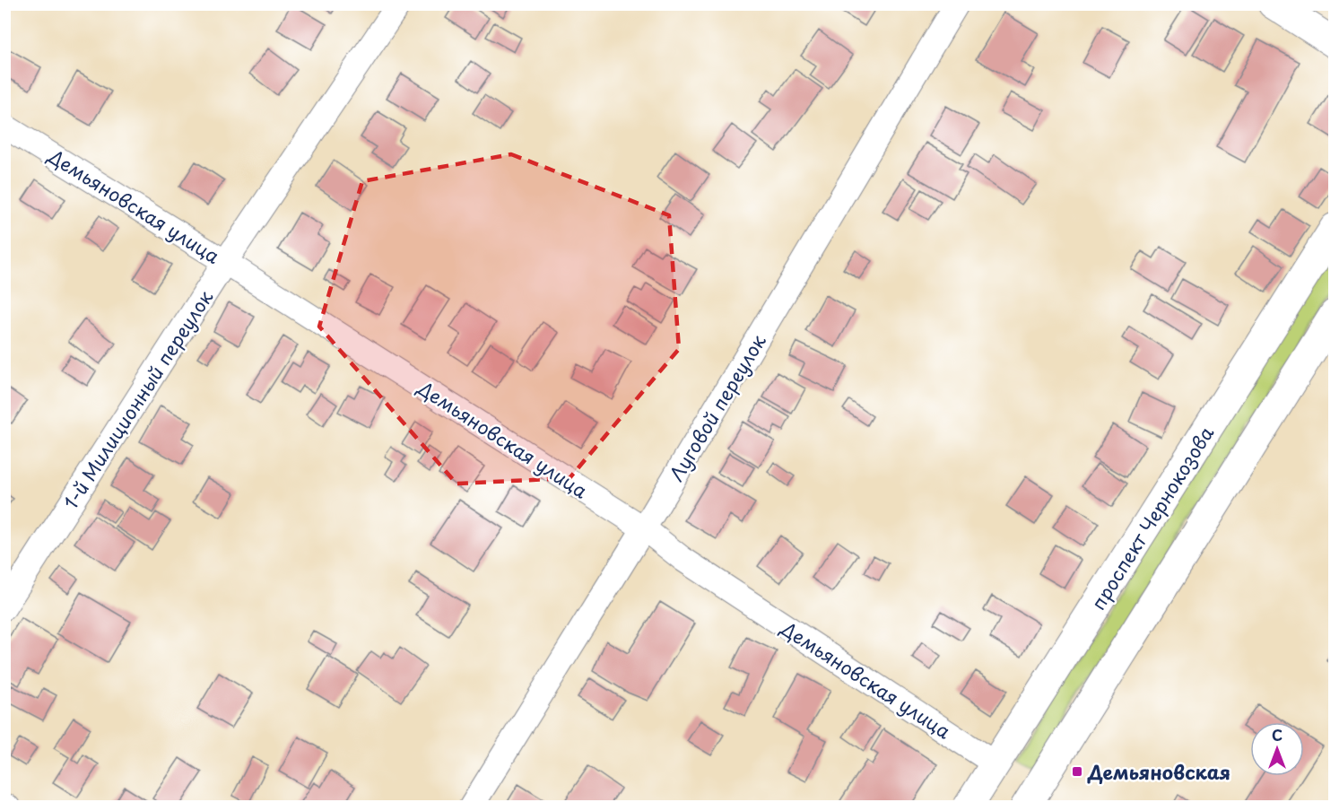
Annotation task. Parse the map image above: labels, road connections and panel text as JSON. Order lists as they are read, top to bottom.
{
  "streets": {
    "street": [
      "Демьяновская улица",
      "1-й Милиционный переулок",
      "Луговой переулок",
      "проспект Чернокозова"
    ]
  },
  "crossings": [
    ["Демьяновская улица", "1-й Милиционный переулок"],
    ["Демьяновская улица", "Луговой переулок"],
    ["Демьяновская улица", "проспект Чернокозова"]
  ],
  "places": {
    "transit": ["Демьяновская"]
  },
  "north": "top"
}
